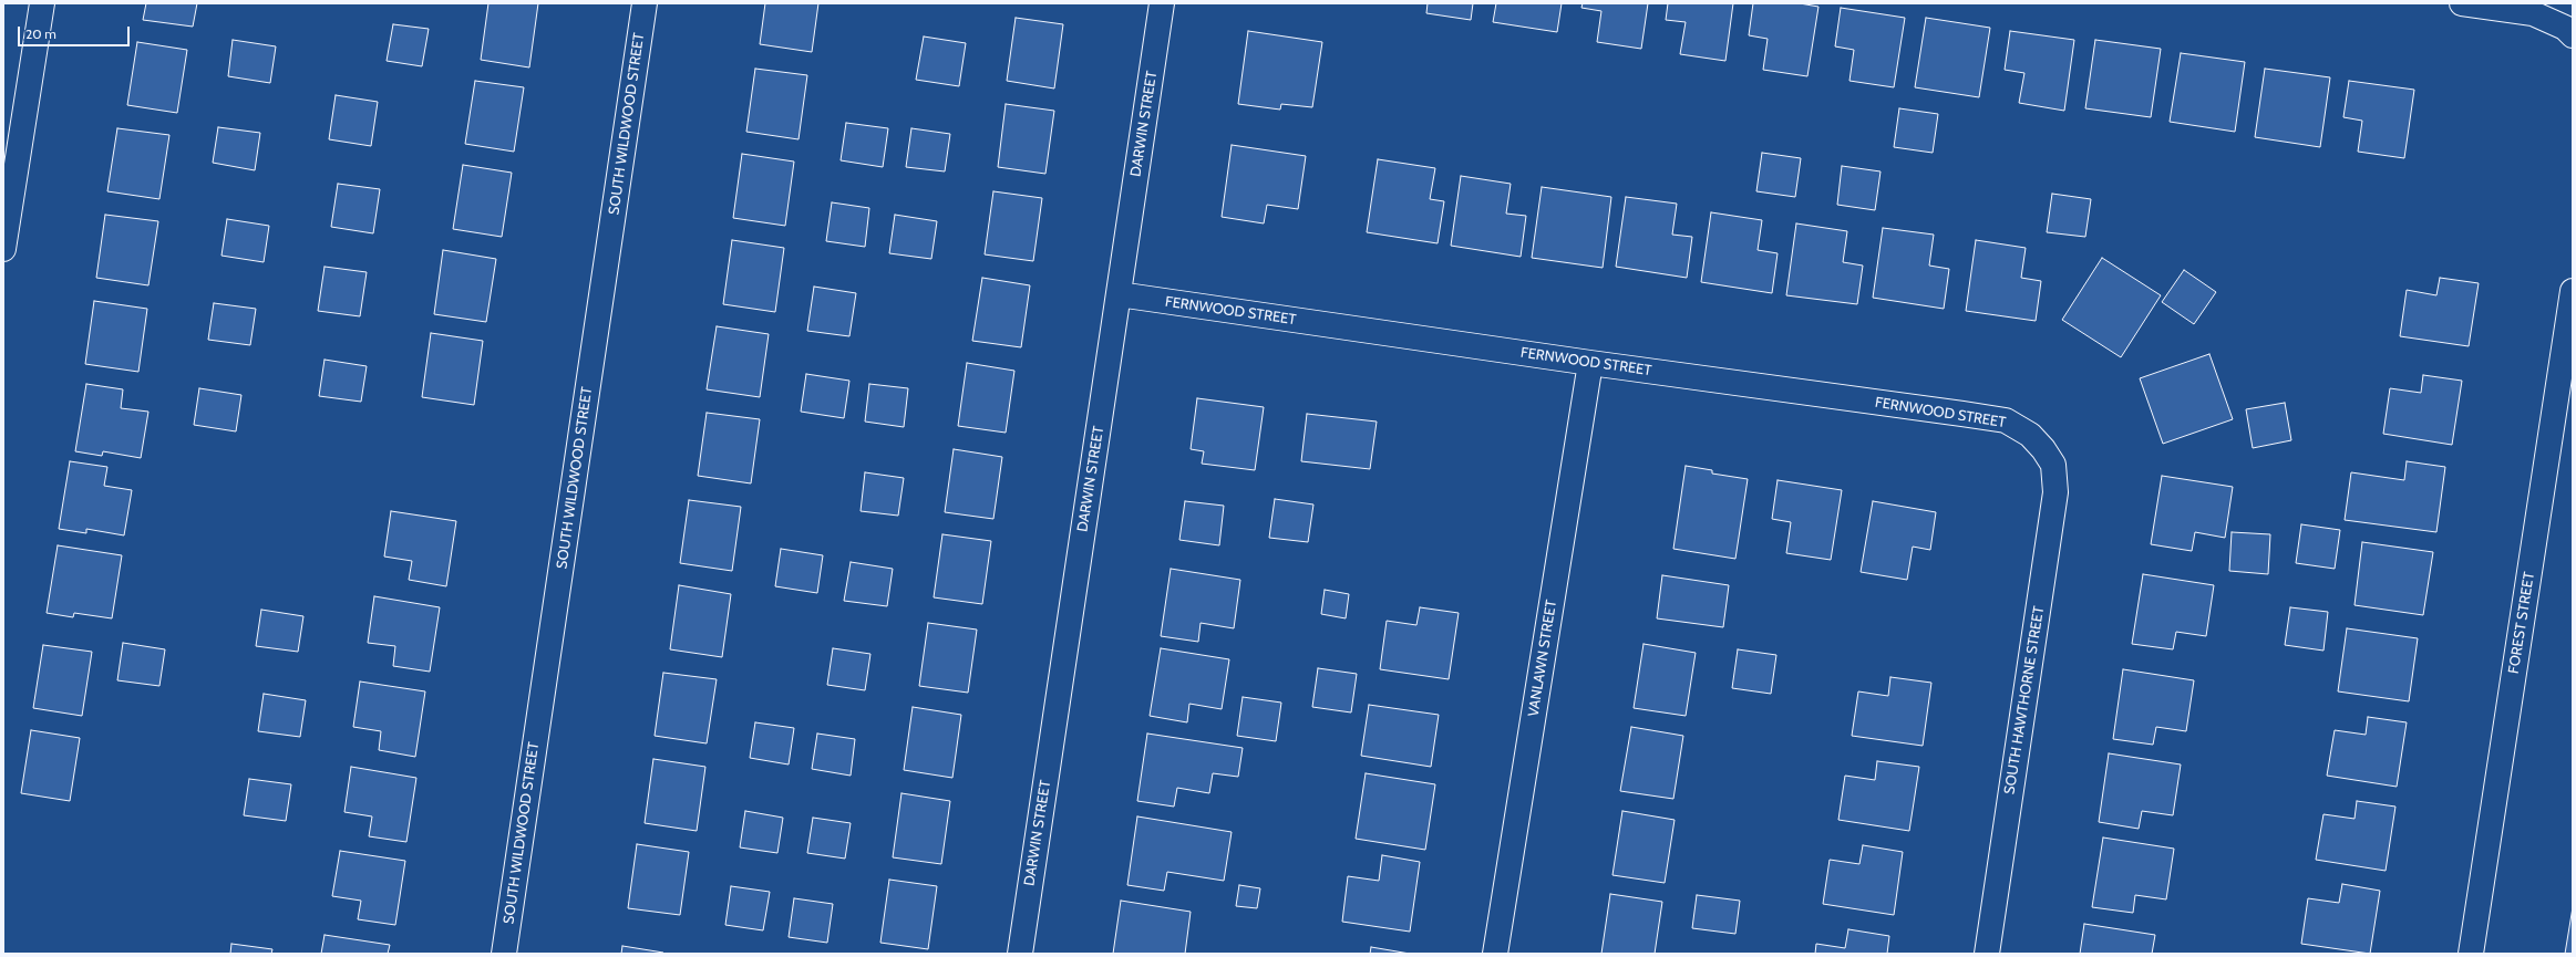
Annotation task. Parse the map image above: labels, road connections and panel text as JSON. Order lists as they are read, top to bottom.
{
  "streets": {
    "street": [
      "SOUTH WILDWOOD STREET",
      "DARWIN STREET",
      "FERNWOOD STREET",
      "FOREST STREET",
      "VANLAWN STREET",
      "SOUTH HAWTHORNE STREET"
    ]
  },
  "crossings": [
    ["DARWIN STREET", "FERNWOOD STREET"],
    ["FERNWOOD STREET", "VANLAWN STREET"],
    ["FERNWOOD STREET", "SOUTH HAWTHORNE STREET"]
  ],
  "scale_bar": "20 m"
}
